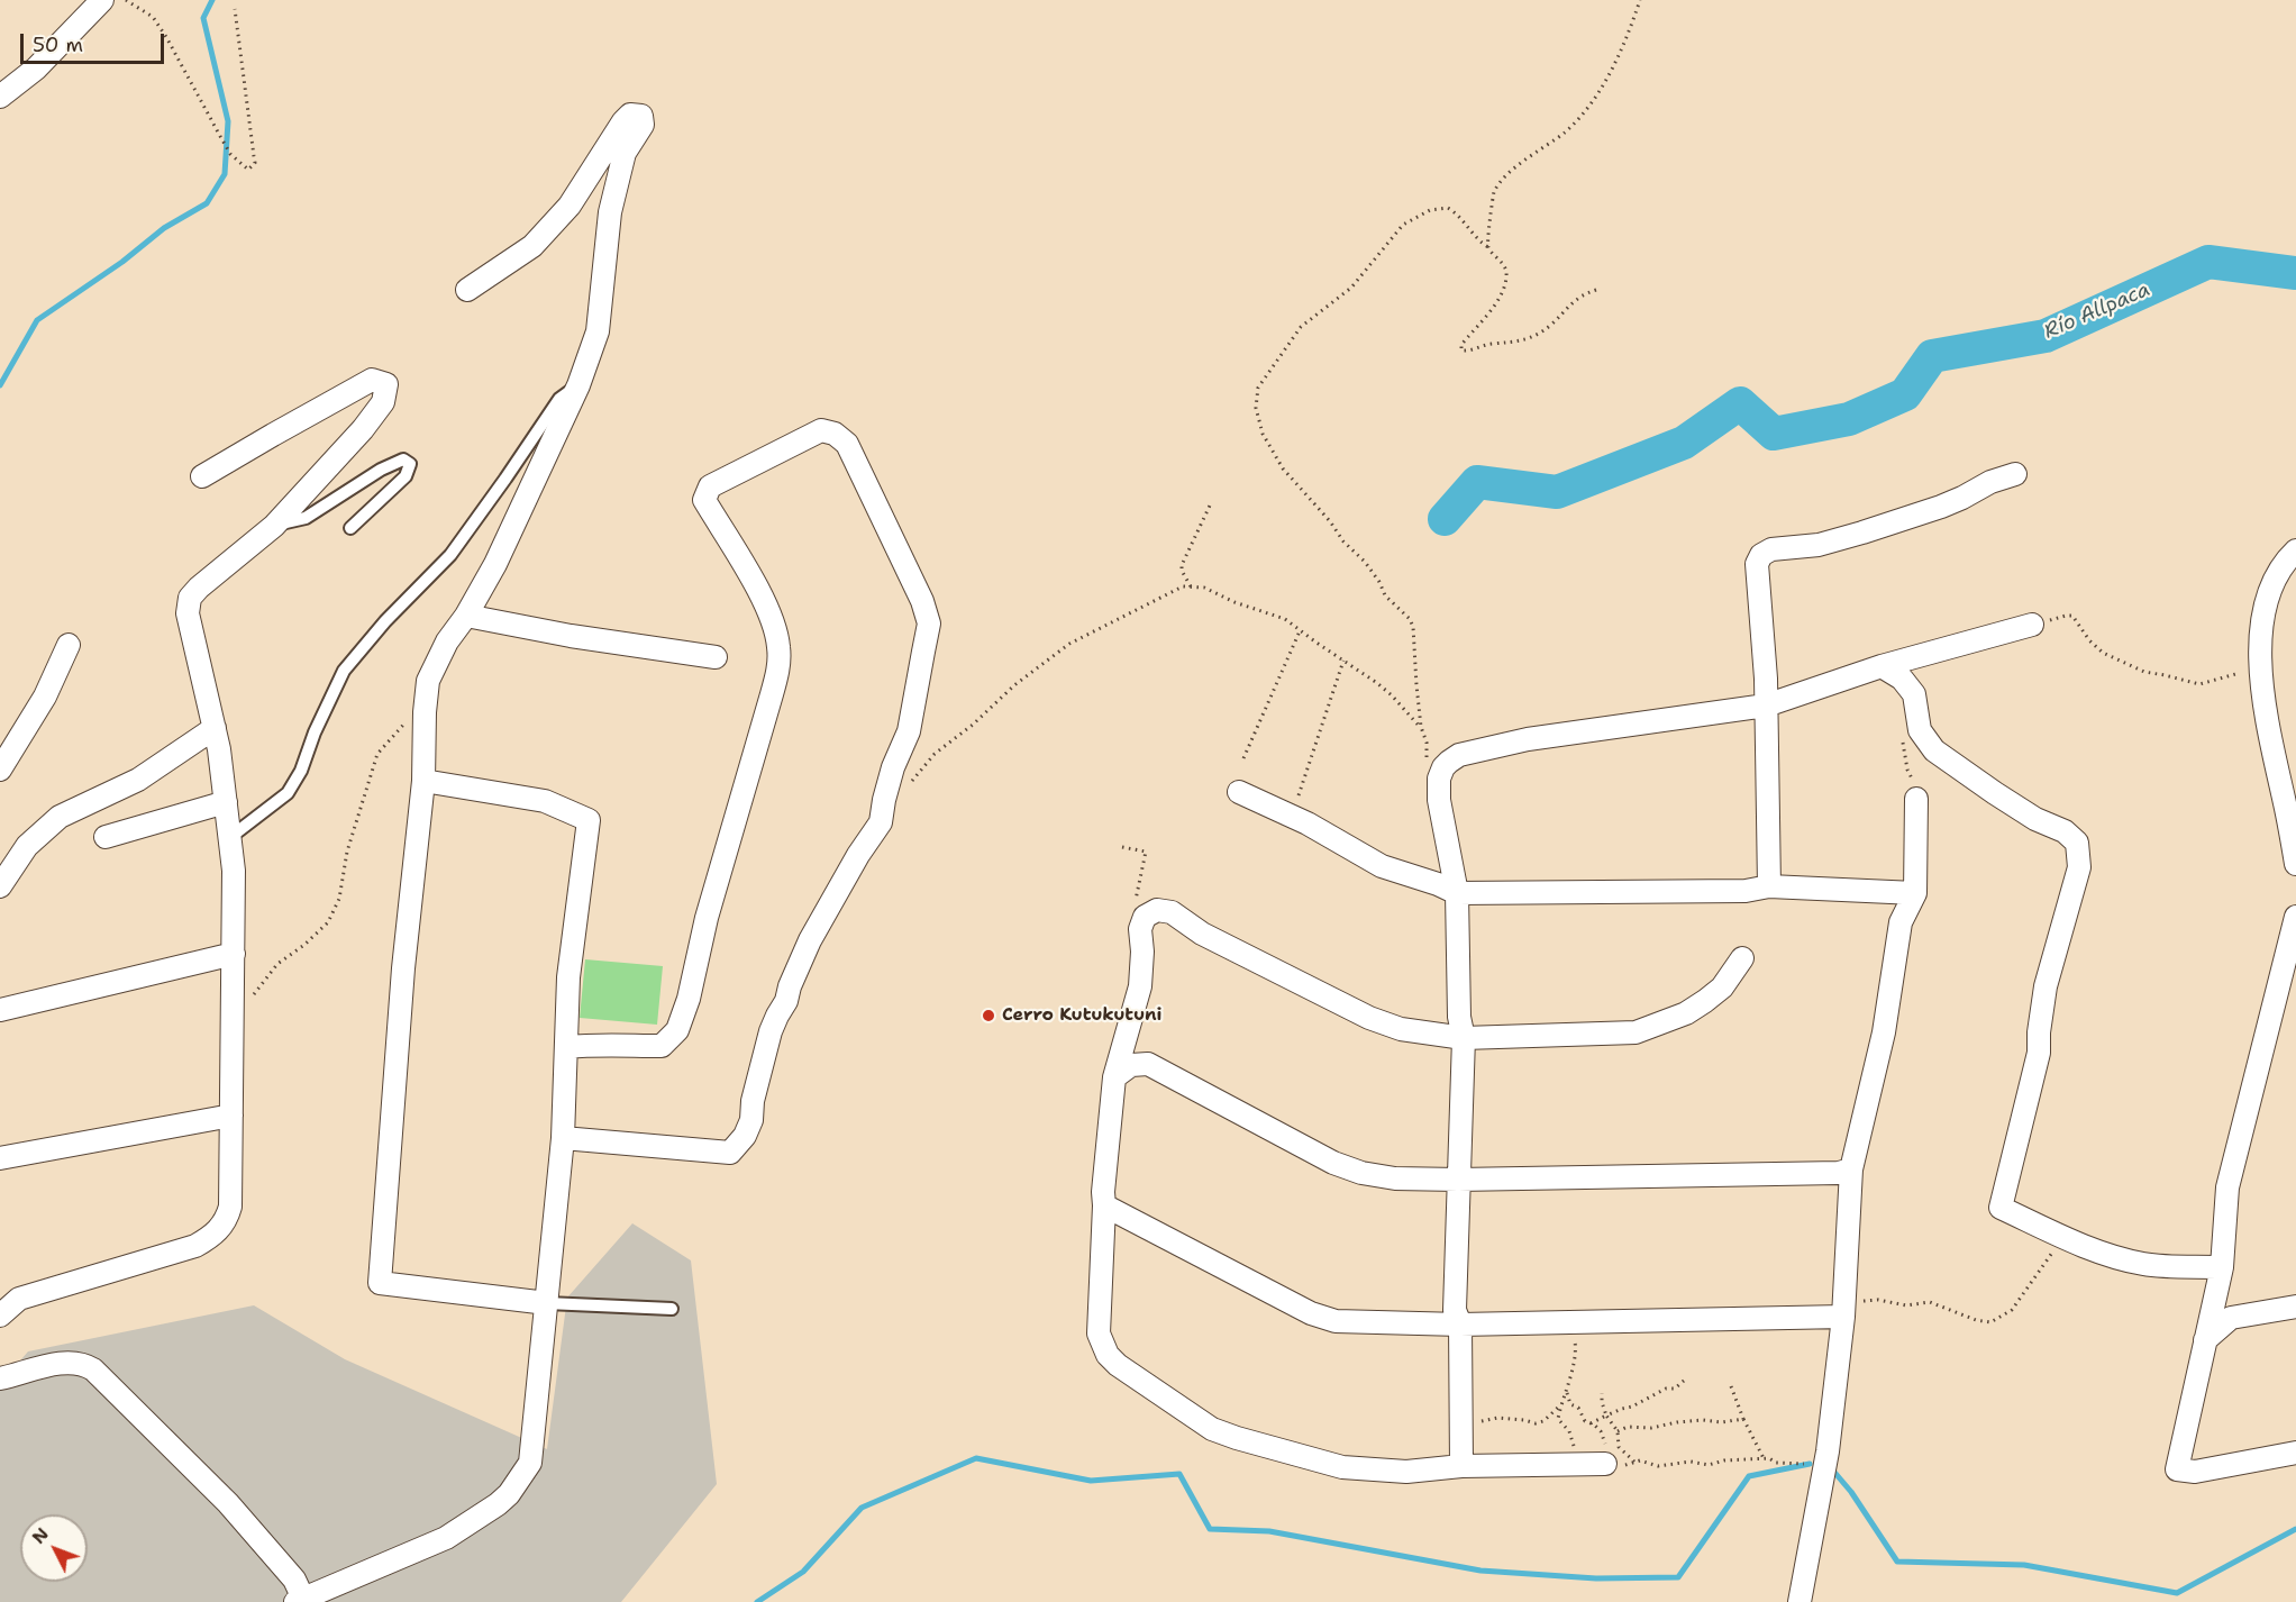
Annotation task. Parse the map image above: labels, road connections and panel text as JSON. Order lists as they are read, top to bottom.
{
  "water": ["Río Allpaca"],
  "places": ["Cerro Kutukutuni"],
  "scale_bar": "50 m",
  "north": "top left"
}
